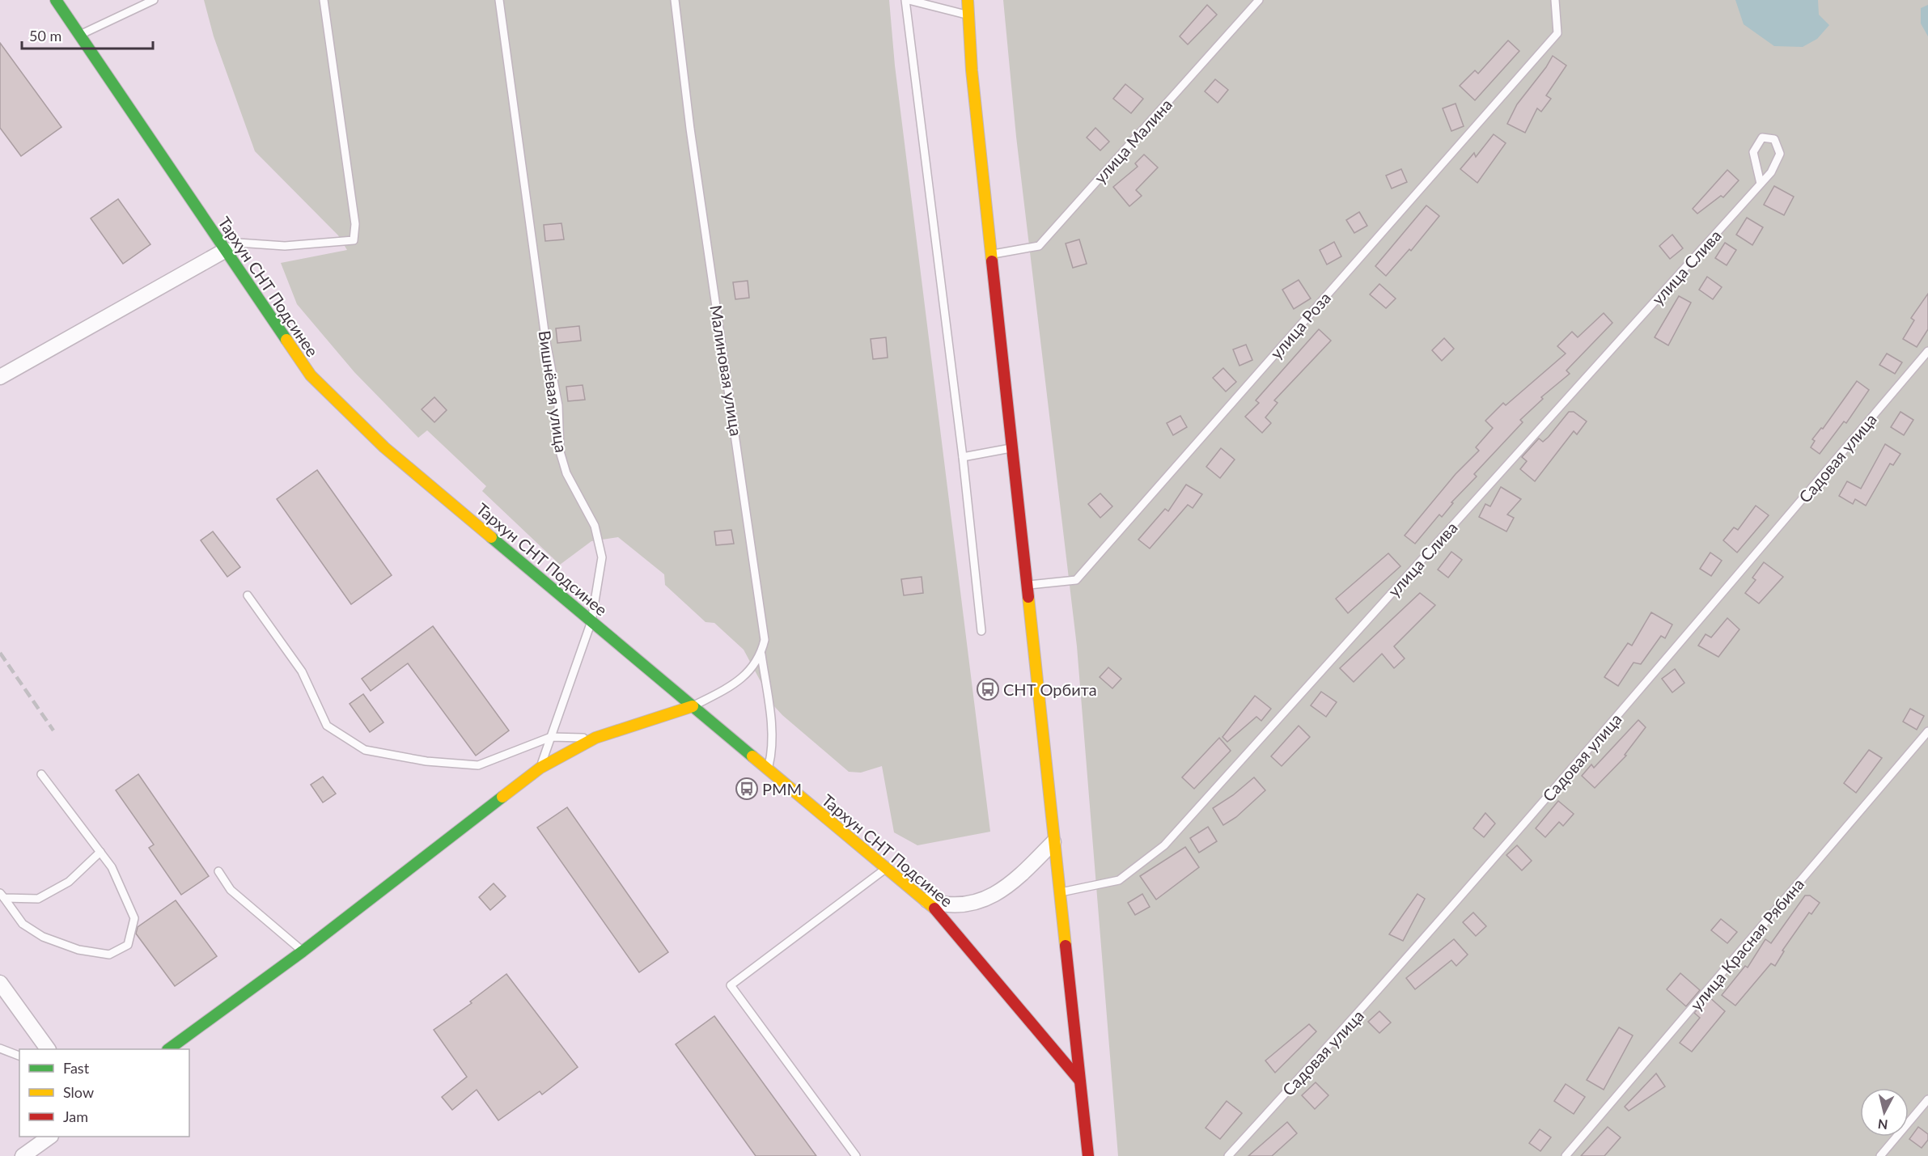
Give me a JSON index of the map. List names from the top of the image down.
{
  "streets": {
    "street": ["Тархун СНТ Подсинее"],
    "lane": [
      "улица Малина",
      "улица Слива",
      "улица Роза",
      "Малиновая улица",
      "Вишнёвая улица",
      "Садовая улица",
      "улица Красная Рябина"
    ]
  },
  "crossings": [
    ["Тархун СНТ Подсинее", "Малиновая улица"],
    ["Тархун СНТ Подсинее", "Вишнёвая улица"]
  ],
  "places": {
    "bus stop": ["СНТ Орбита", "РММ"]
  },
  "legend": ["Fast", "Slow", "Jam"],
  "scale_bar": "50 m",
  "north": "bottom"
}
